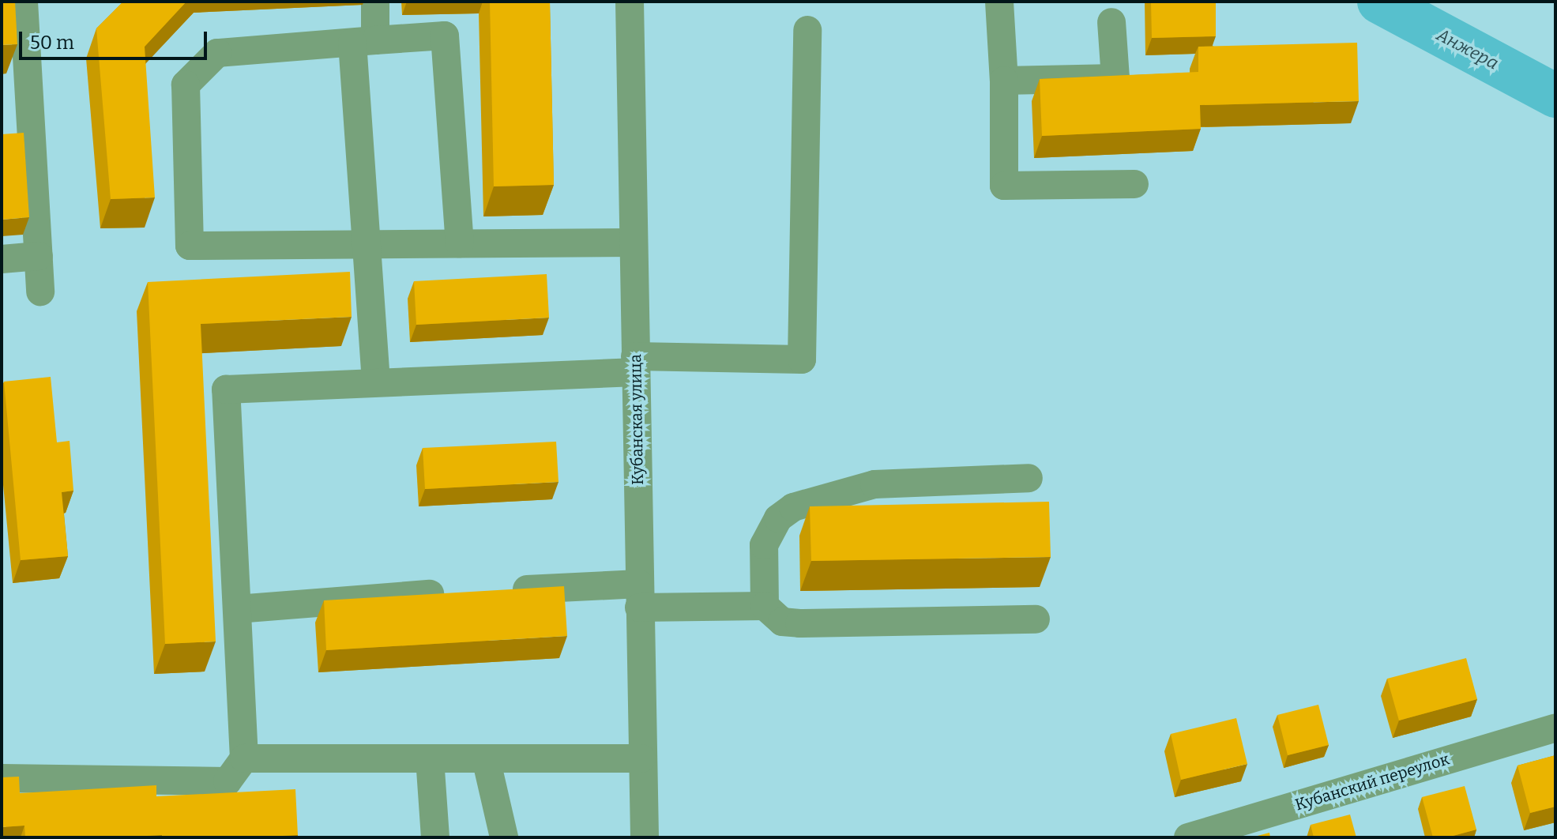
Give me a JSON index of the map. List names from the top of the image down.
{
  "streets": {
    "street": ["Кубанская улица", "Кубанский переулок"]
  },
  "water": ["Анжера"],
  "scale_bar": "50 m"
}
